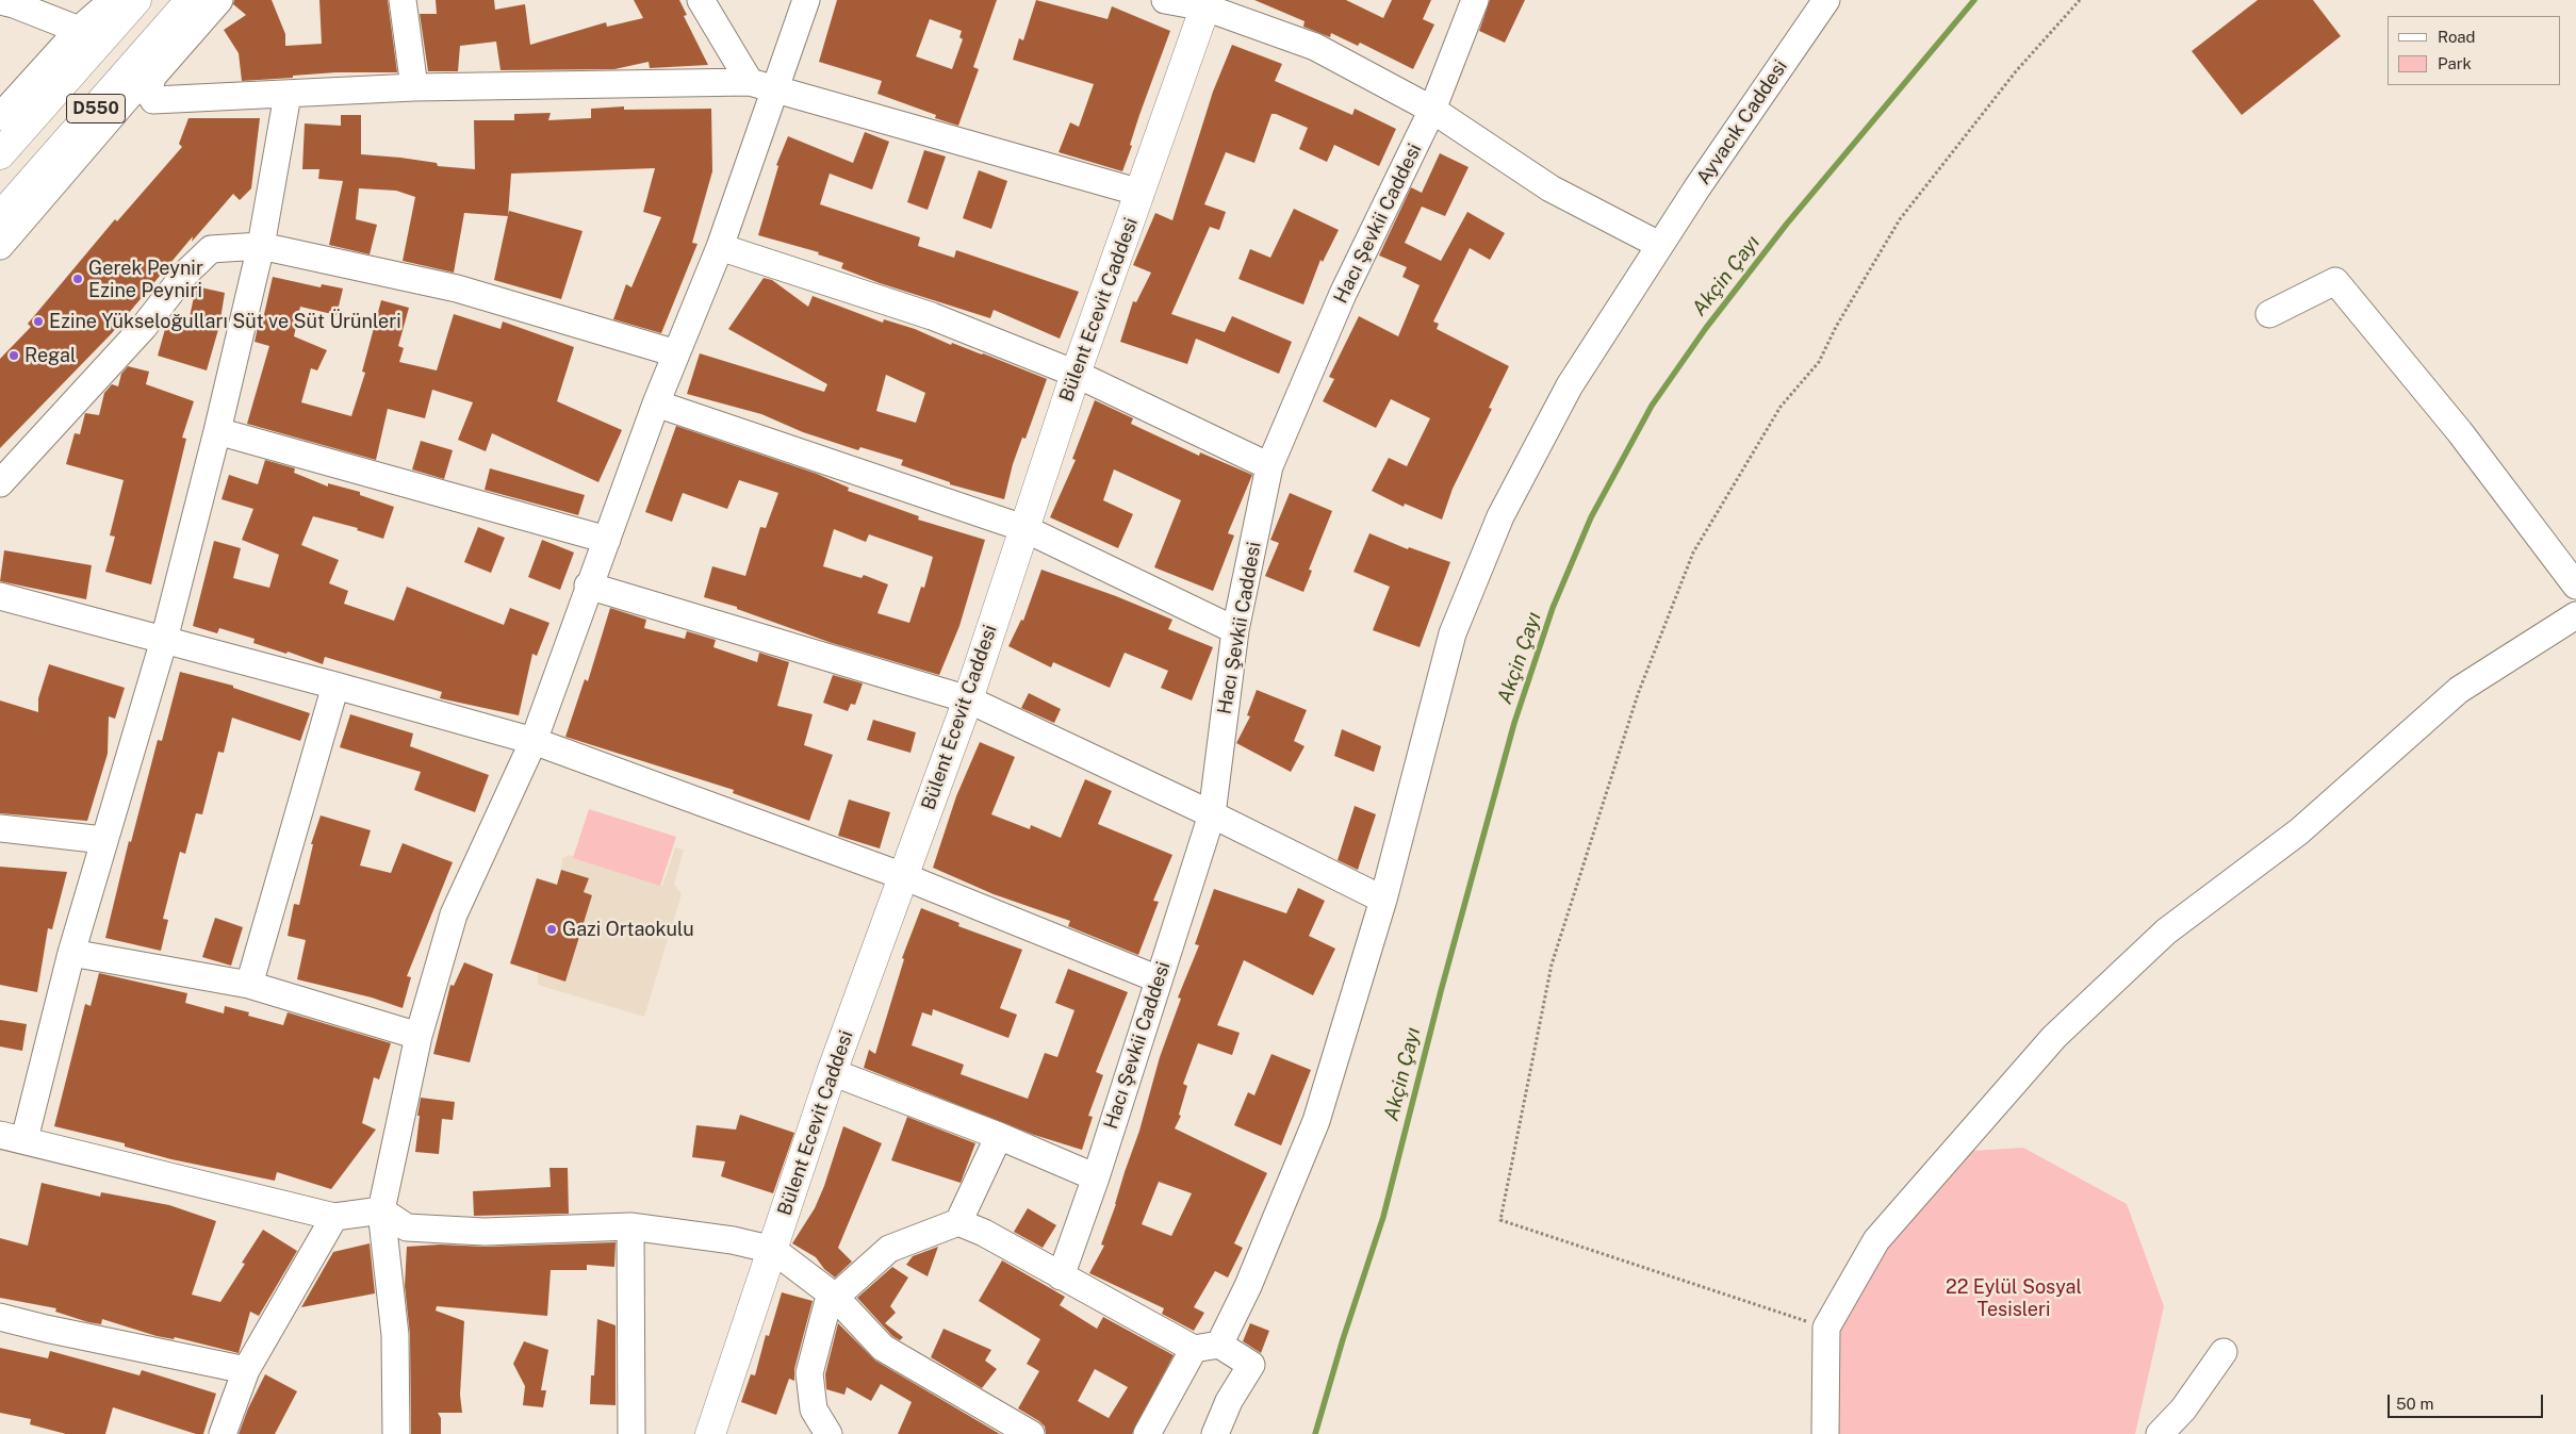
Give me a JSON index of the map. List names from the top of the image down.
{
  "streets": {
    "main road": ["D550", "Bülent Ecevit Caddesi"],
    "street": ["Ayvacık Caddesi", "Hacı Şevkii Caddesi"]
  },
  "water": ["Akçin Çayı"],
  "parks": ["22 Eylül Sosyal Tesisleri"],
  "places": [
    "Gerek Peynir Ezine Peyniri",
    "Ezine Yükseloğulları Süt ve Süt Ürünleri",
    "Regal",
    "Gazi Ortaokulu"
  ],
  "legend": ["Road", "Park"],
  "scale_bar": "50 m"
}
